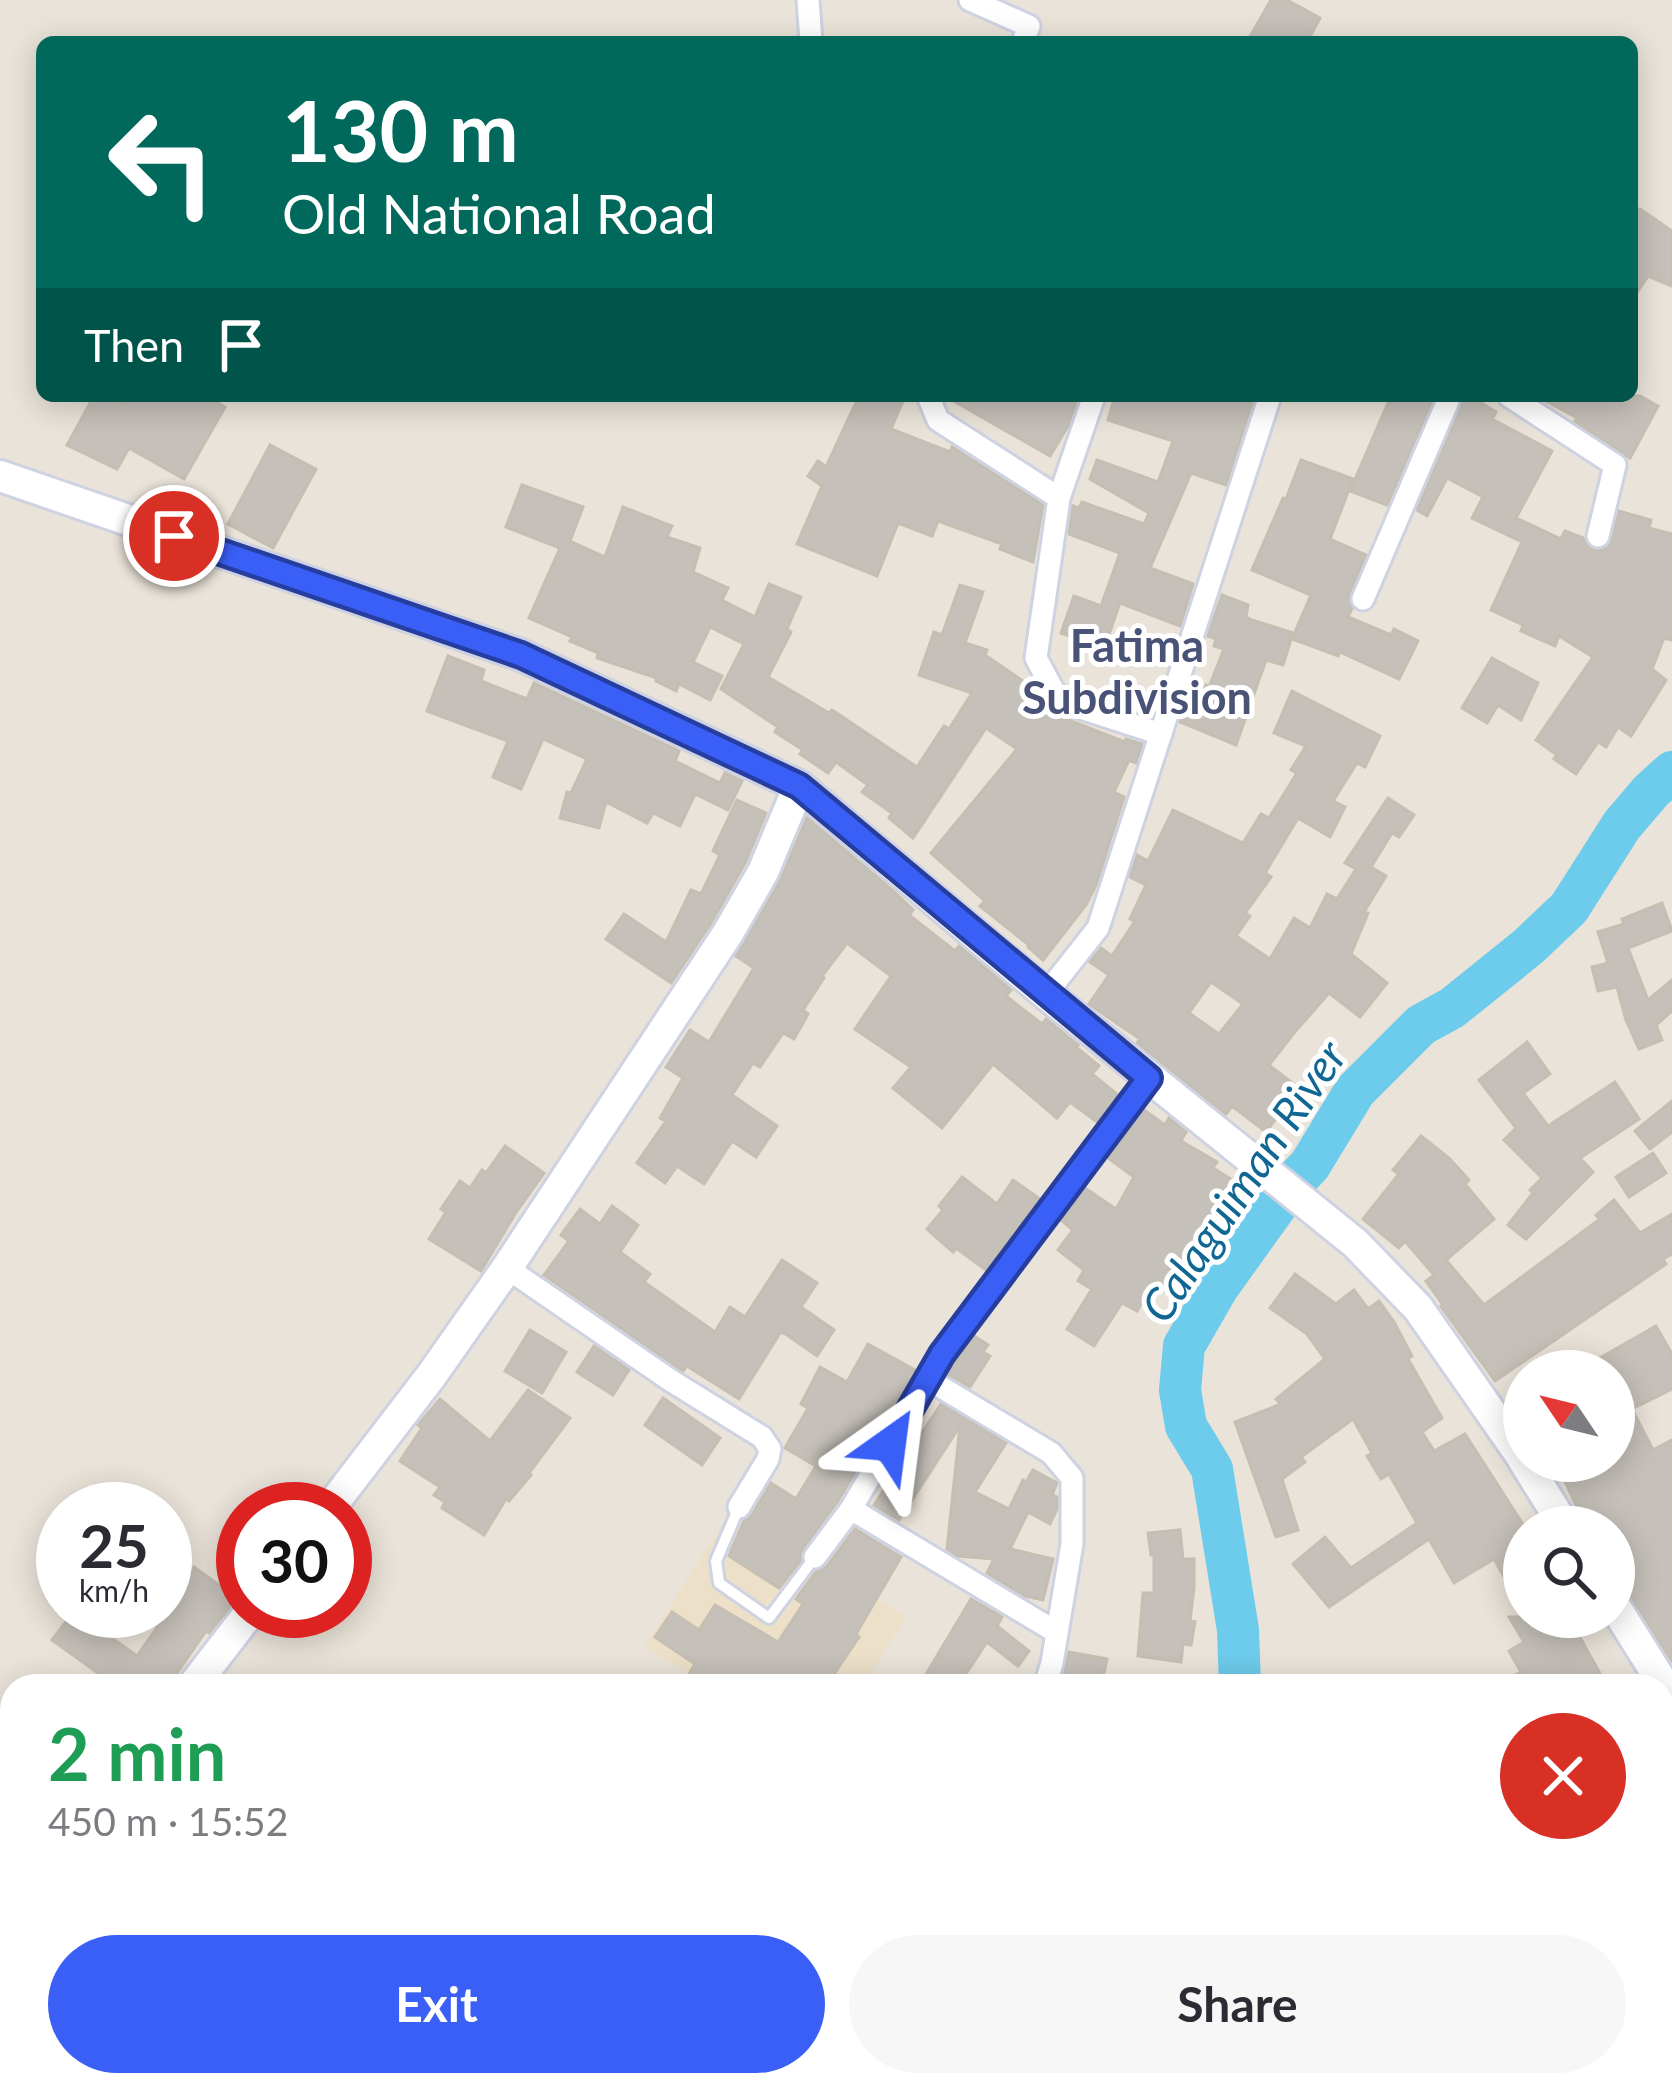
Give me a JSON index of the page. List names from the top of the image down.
{
  "districts": ["Fatima Subdivision"],
  "water": ["Calaguiman River"],
  "north": "top left",
  "page": {
    "turn": ["130 m", "Old National Road"],
    "then": "Then",
    "speed": "25 km/h",
    "limit": "30",
    "heading": ["2 min", "450 m · 15:52"],
    "buttons": ["Exit", "Share"]
  }
}
